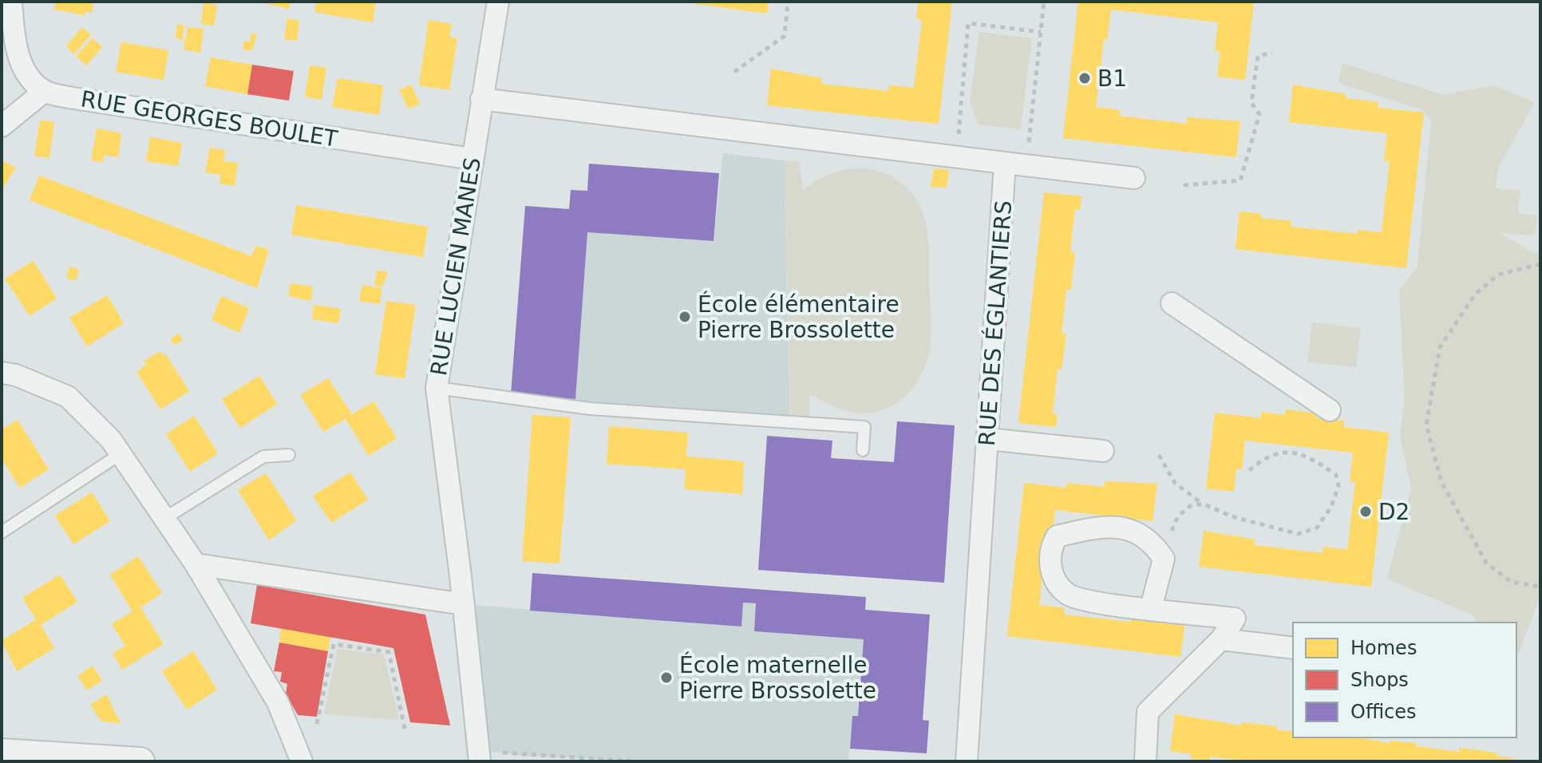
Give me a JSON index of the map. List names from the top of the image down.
{
  "streets": {
    "street": ["RUE GEORGES BOULET", "RUE LUCIEN MANES", "RUE DES ÉGLANTIERS"]
  },
  "crossings": [
    ["RUE GEORGES BOULET", "RUE LUCIEN MANES"]
  ],
  "places": [
    "B1",
    "École élémentaire Pierre Brossolette",
    "D2",
    "École maternelle Pierre Brossolette"
  ],
  "legend": ["Homes", "Shops", "Offices"]
}
